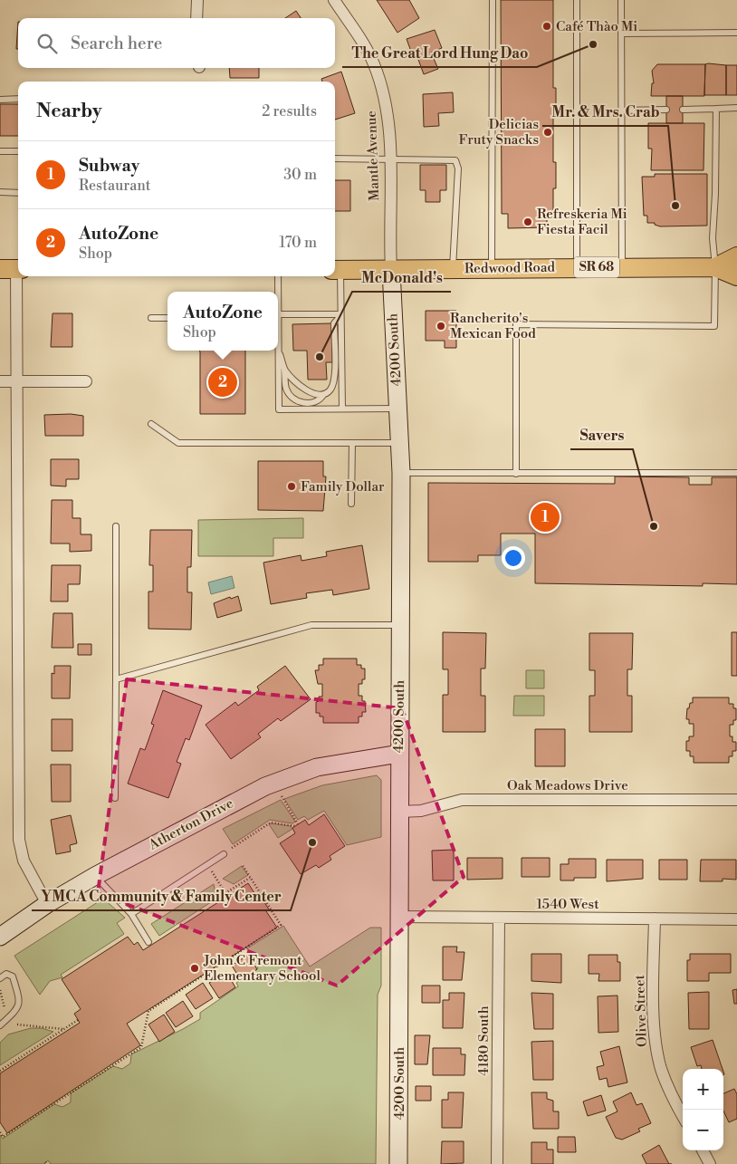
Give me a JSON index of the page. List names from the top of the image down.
{
  "streets": {
    "main road": ["SR 68", "Redwood Road"],
    "street": [
      "Mantle Avenue",
      "4200 South",
      "Oak Meadows Drive",
      "Atherton Drive",
      "1540 West",
      "Olive Street",
      "4180 South"
    ]
  },
  "crossings": [
    ["Mantle Avenue", "Redwood Road"],
    ["Mantle Avenue", "4200 South"],
    ["Redwood Road", "4200 South"],
    ["4200 South", "Oak Meadows Drive"],
    ["4200 South", "Atherton Drive"],
    ["4200 South", "1540 West"],
    ["1540 West", "Olive Street"],
    ["1540 West", "4180 South"]
  ],
  "places": [
    "Café Thào Mi",
    "The Great Lord Hung Dao",
    "Delicias Fruty Snacks",
    "Mr. & Mrs. Crab",
    "Refreskeria Mi Fiesta Facil",
    "Rancherito's Mexican Food",
    "McDonald's",
    "Family Dollar",
    "Savers",
    "YMCA Community & Family Center",
    "John C Fremont Elementary School"
  ],
  "page": {
    "search": "Search here",
    "heading": ["Nearby", "2 results"],
    "list": [
      {
        "mark": "1",
        "name": "Subway",
        "note": "Restaurant",
        "value": "30 m"
      },
      {
        "mark": "2",
        "name": "AutoZone",
        "note": "Shop",
        "value": "170 m"
      }
    ],
    "popup": ["AutoZone", "Shop"],
    "pins": ["2", "1"],
    "map_buttons": ["+", "−"]
  }
}
